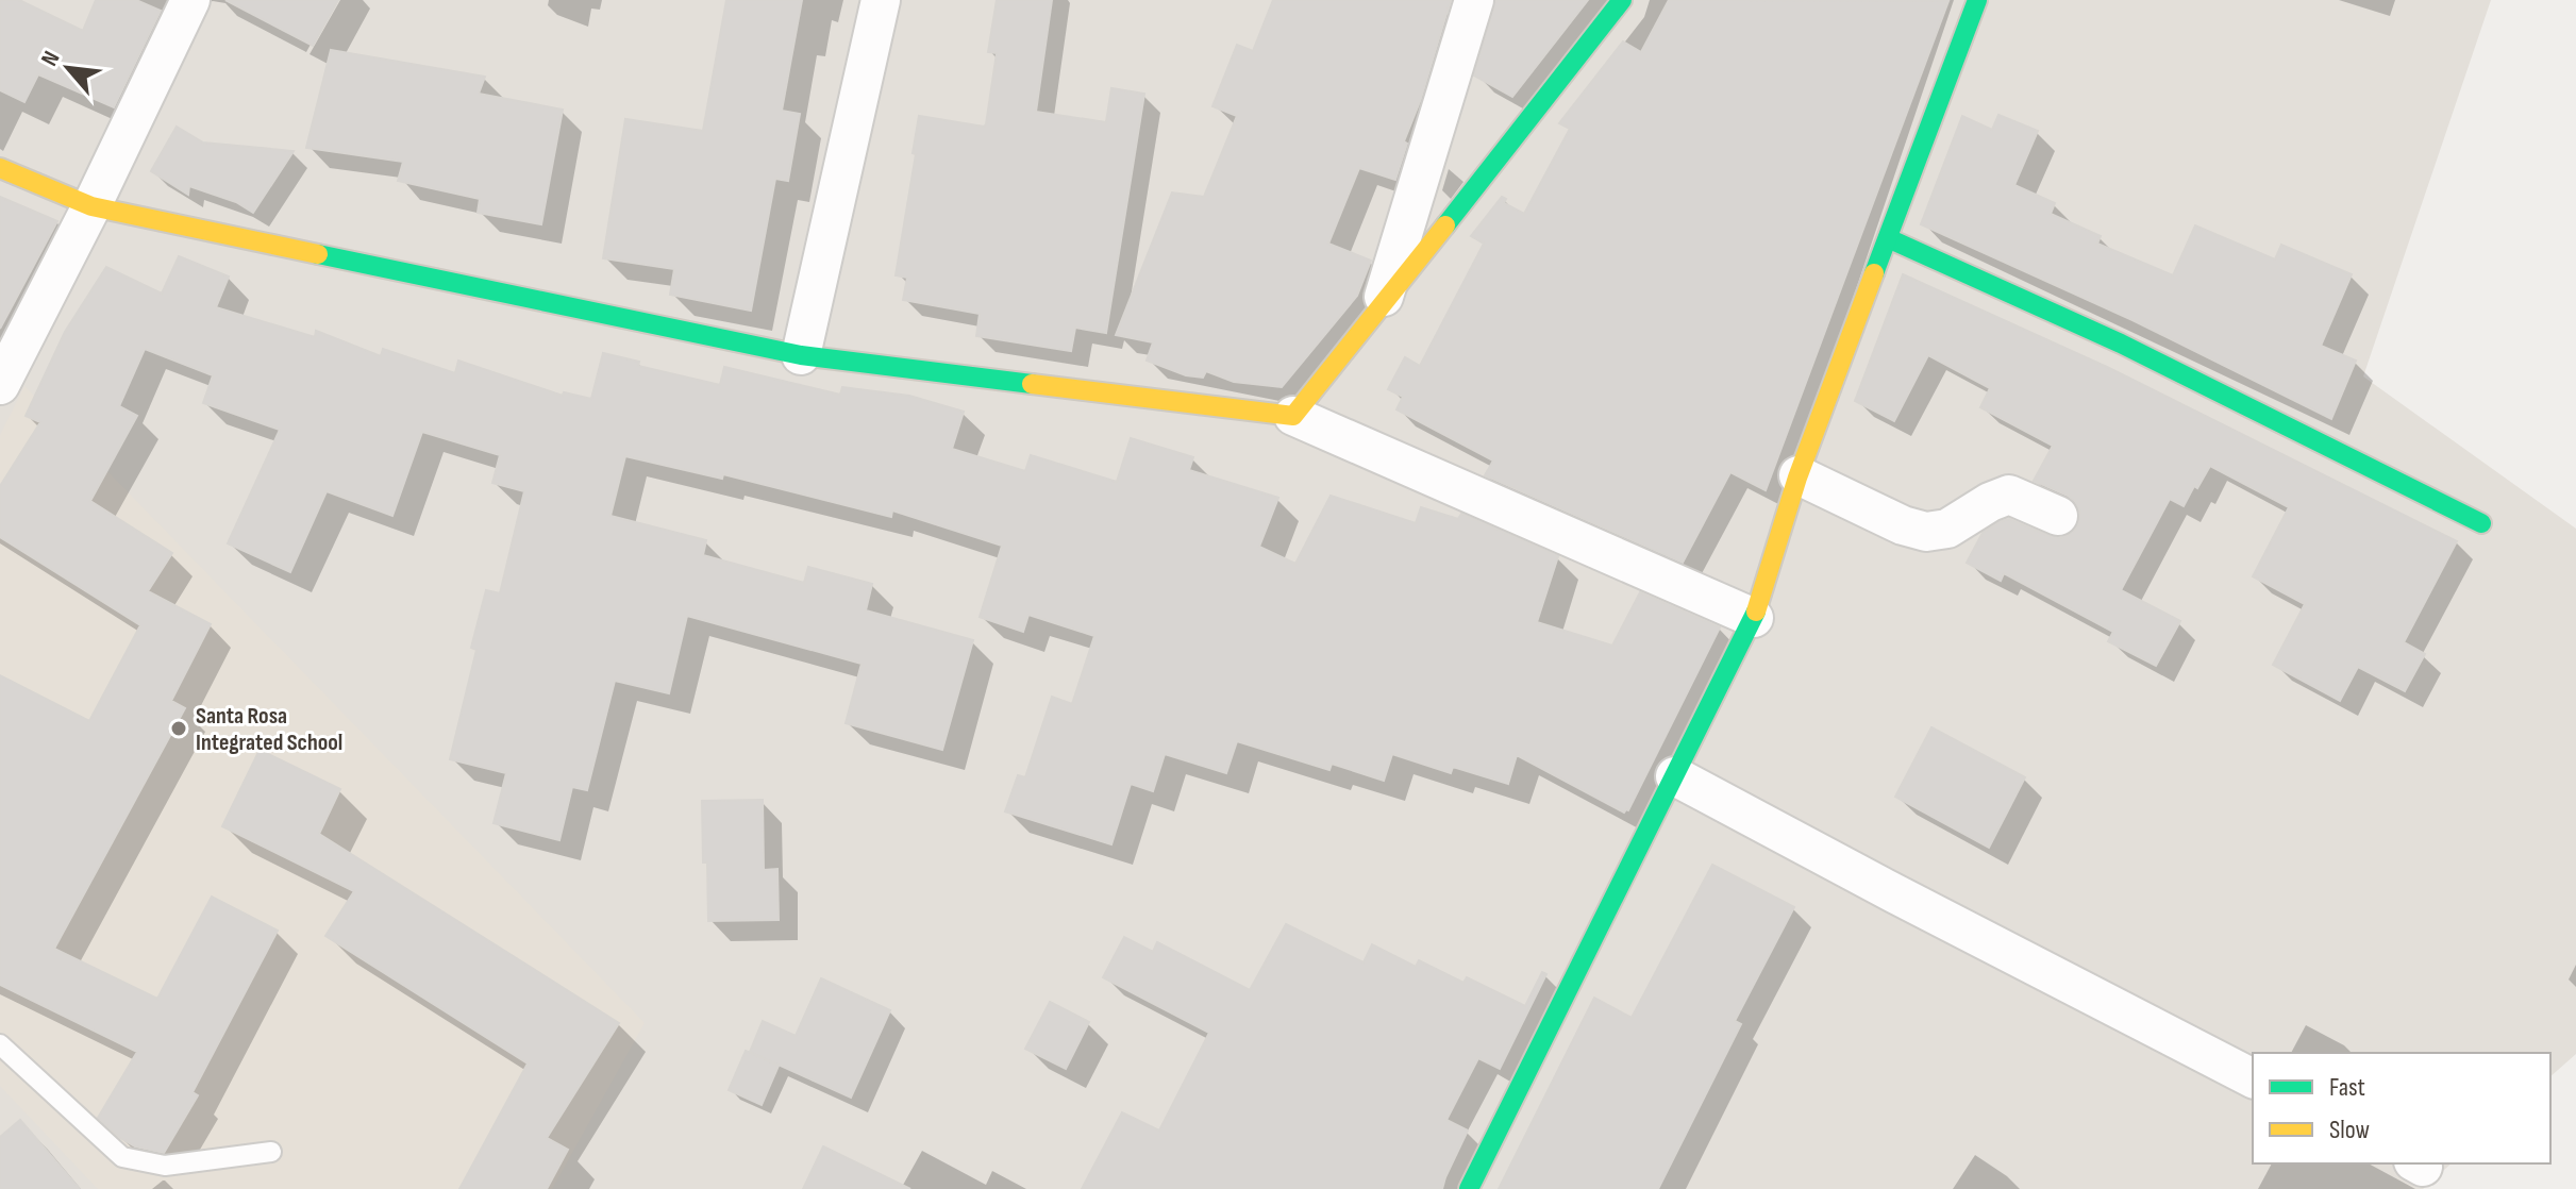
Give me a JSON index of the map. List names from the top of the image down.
{
  "places": ["Santa Rosa Integrated School"],
  "legend": ["Fast", "Slow"],
  "north": "top left"
}
